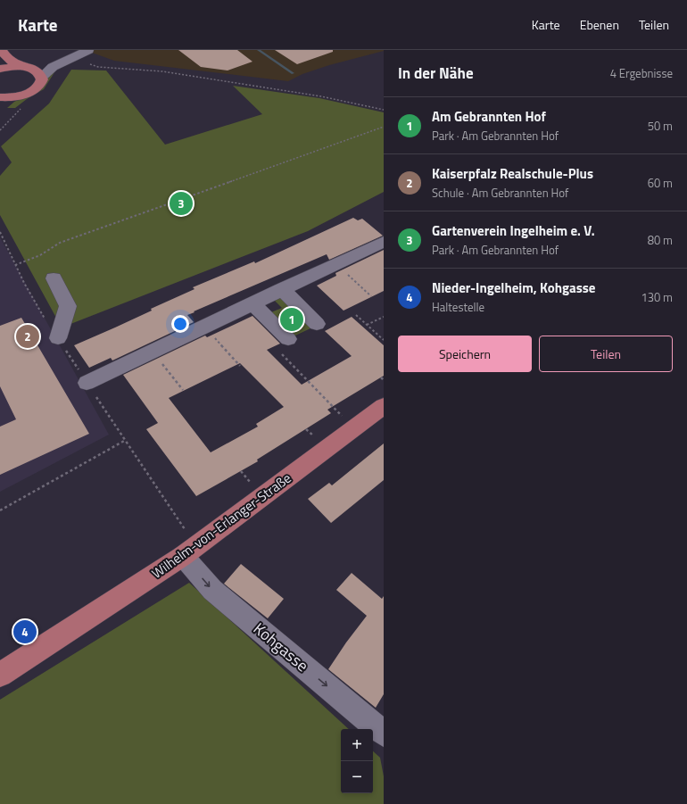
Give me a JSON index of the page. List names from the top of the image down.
{
  "streets": {
    "main road": ["Wilhelm-von-Erlanger-Straße"],
    "street": ["Kohgasse"]
  },
  "crossings": [
    ["Wilhelm-von-Erlanger-Straße", "Kohgasse"]
  ],
  "one_way": ["Kohgasse"],
  "page": {
    "header": "Karte",
    "nav": ["Karte", "Ebenen", "Teilen"],
    "heading": ["In der Nähe", "4 Ergebnisse"],
    "list": [
      {
        "mark": "1",
        "name": "Am Gebrannten Hof",
        "note": "Park · Am Gebrannten Hof",
        "value": "50 m"
      },
      {
        "mark": "2",
        "name": "Kaiserpfalz Realschule-Plus",
        "note": "Schule · Am Gebrannten Hof",
        "value": "60 m"
      },
      {
        "mark": "3",
        "name": "Gartenverein Ingelheim e. V.",
        "note": "Park · Am Gebrannten Hof",
        "value": "80 m"
      },
      {
        "mark": "4",
        "name": "Nieder-Ingelheim, Kohgasse",
        "note": "Haltestelle",
        "value": "130 m"
      }
    ],
    "pins": [
      "3",
      "1",
      "2",
      "4"
    ],
    "buttons": ["Speichern", "Teilen"],
    "map_buttons": ["+", "−"]
  }
}
